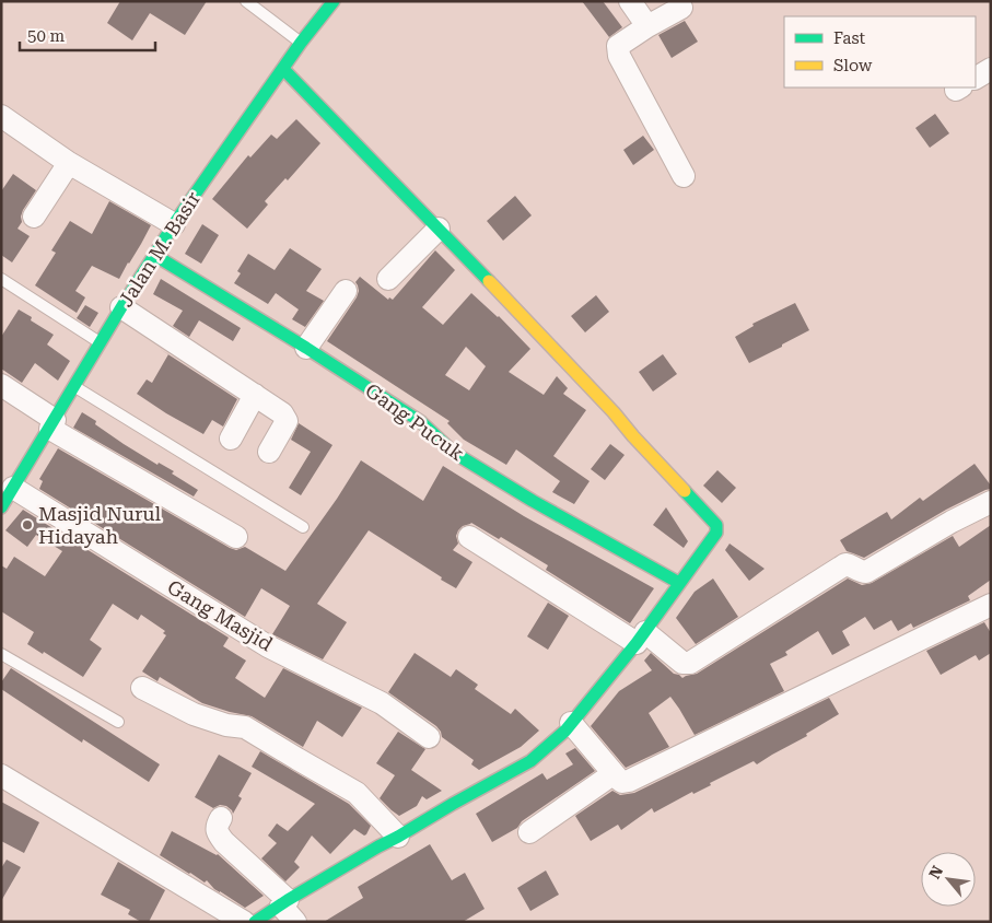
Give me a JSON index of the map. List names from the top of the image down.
{
  "streets": {
    "street": ["Jalan M. Basir", "Gang Pucuk", "Gang Masjid"]
  },
  "crossings": [
    ["Jalan M. Basir", "Gang Pucuk"],
    ["Jalan M. Basir", "Gang Masjid"]
  ],
  "places": ["Masjid Nurul Hidayah"],
  "legend": ["Fast", "Slow"],
  "scale_bar": "50 m",
  "north": "top left"
}
